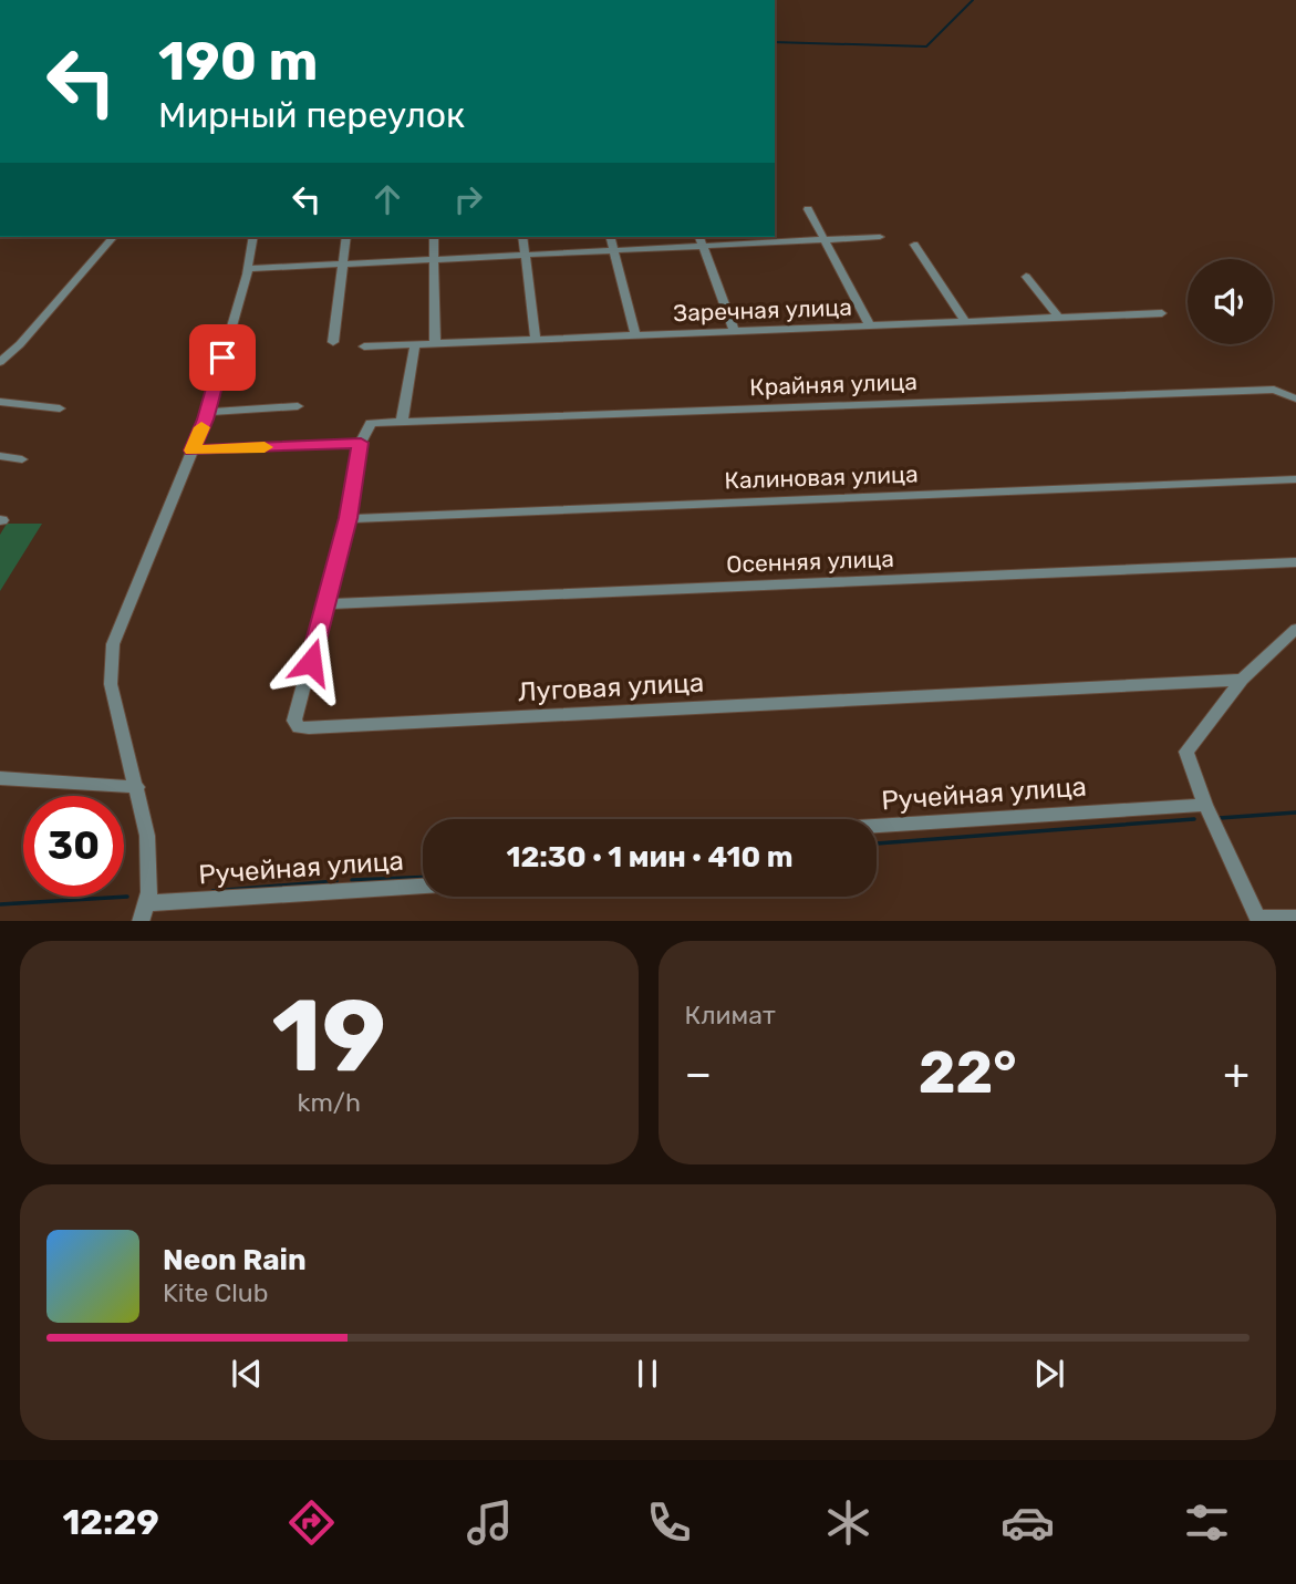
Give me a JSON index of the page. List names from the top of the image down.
{
  "streets": {
    "street": [
      "Заречная улица",
      "Крайняя улица",
      "Калиновая улица",
      "Осенняя улица",
      "Луговая улица",
      "Ручейная улица"
    ]
  },
  "crossings": [
    ["Крайняя улица", "Луговая улица"],
    ["Калиновая улица", "Луговая улица"],
    ["Осенняя улица", "Луговая улица"]
  ],
  "page": {
    "turn": ["190 m", "Мирный переулок"],
    "limit": "30",
    "trip": "12:30 · 1 мин · 410 m",
    "tile": [
      ["19", "km/h"],
      "Климат"
    ],
    "heat": ["−", "22°", "+"],
    "song": ["Neon Rain", "Kite Club"],
    "tabs": "12:29"
  }
}
